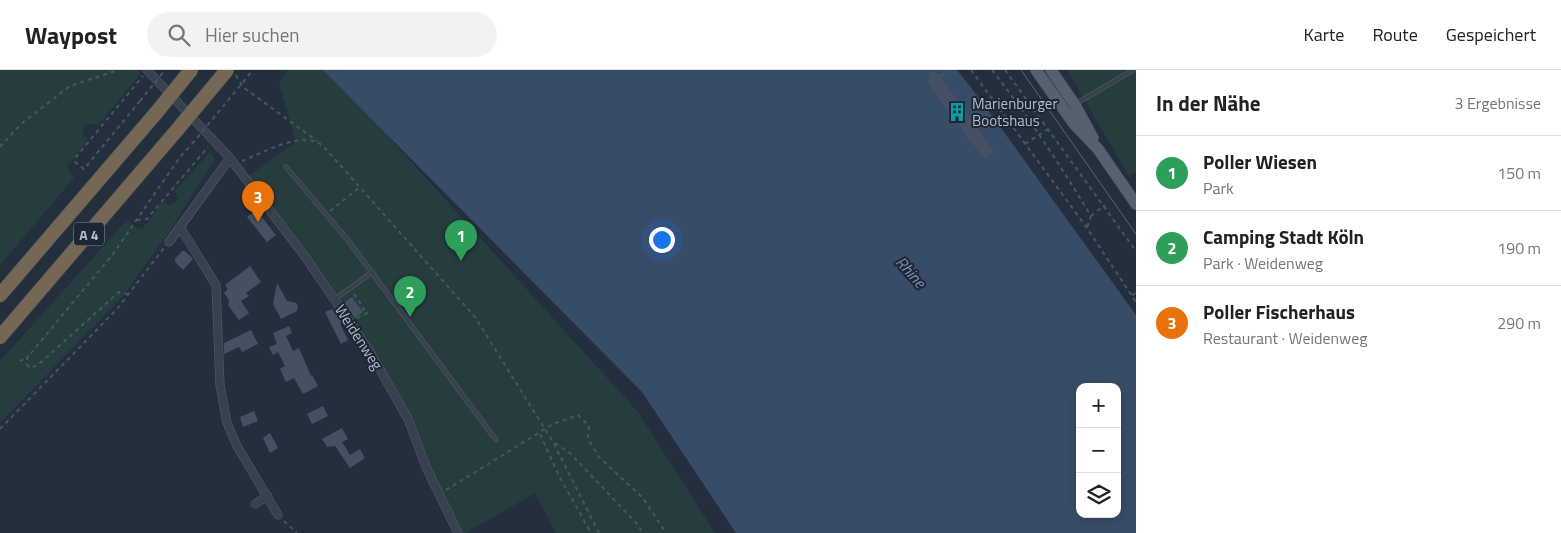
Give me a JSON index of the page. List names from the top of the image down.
{
  "streets": {
    "highway": ["A 4"],
    "street": ["Weidenweg"]
  },
  "water": ["Rhine"],
  "places": {
    "building": ["Marienburger Bootshaus"]
  },
  "page": {
    "header": "Waypost",
    "search": "Hier suchen",
    "nav": ["Karte", "Route", "Gespeichert"],
    "heading": ["In der Nähe", "3 Ergebnisse"],
    "list": [
      {
        "mark": "1",
        "name": "Poller Wiesen",
        "note": "Park",
        "value": "150 m"
      },
      {
        "mark": "2",
        "name": "Camping Stadt Köln",
        "note": "Park · Weidenweg",
        "value": "190 m"
      },
      {
        "mark": "3",
        "name": "Poller Fischerhaus",
        "note": "Restaurant · Weidenweg",
        "value": "290 m"
      }
    ],
    "pins": ["3", "1", "2"],
    "map_buttons": ["+", "−"]
  }
}
